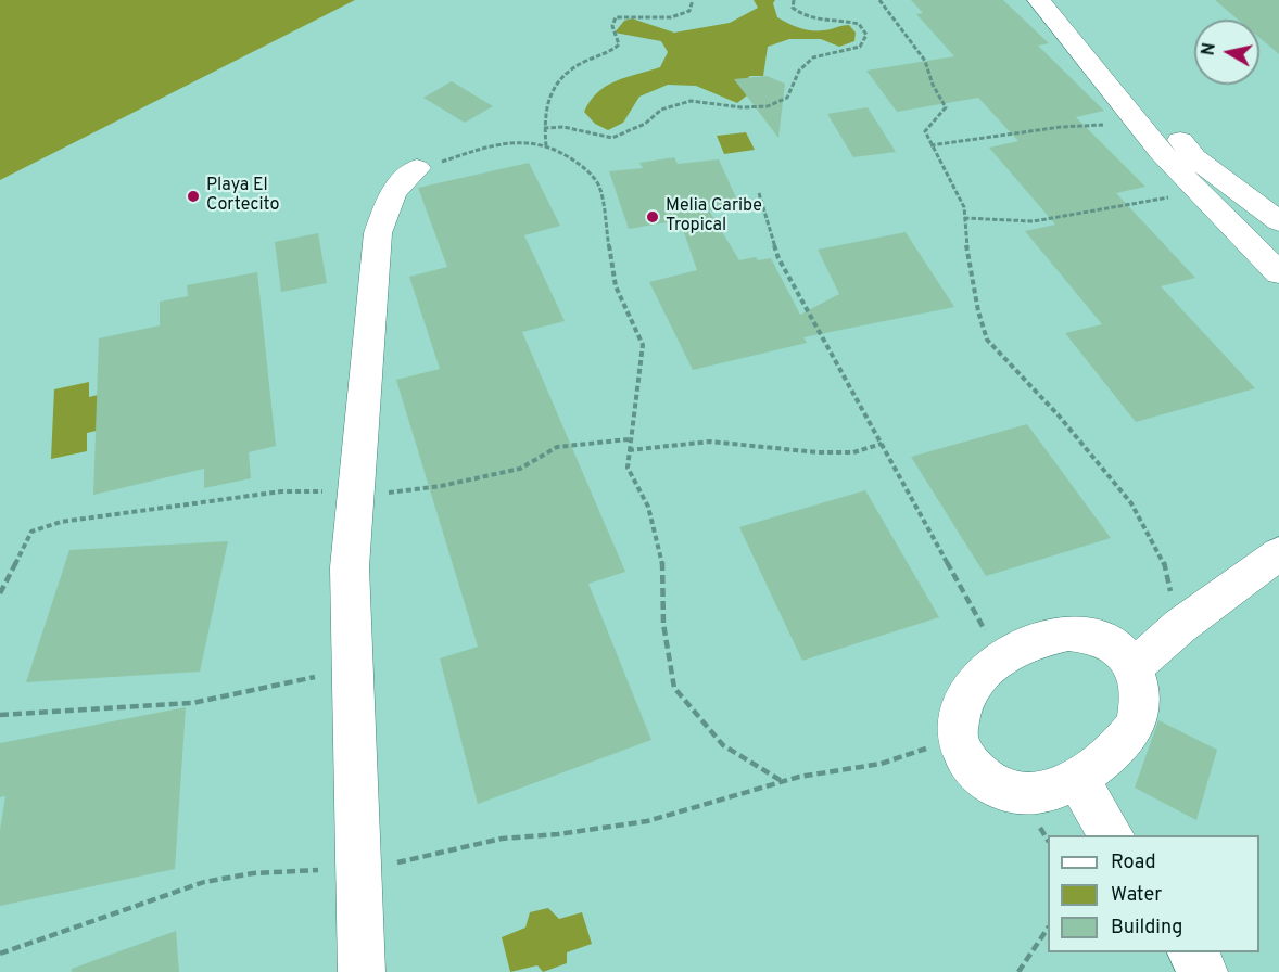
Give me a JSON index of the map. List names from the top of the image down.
{
  "places": ["Playa El Cortecito", "Melia Caribe Tropical"],
  "legend": ["Road", "Water", "Building"],
  "north": "left"
}
